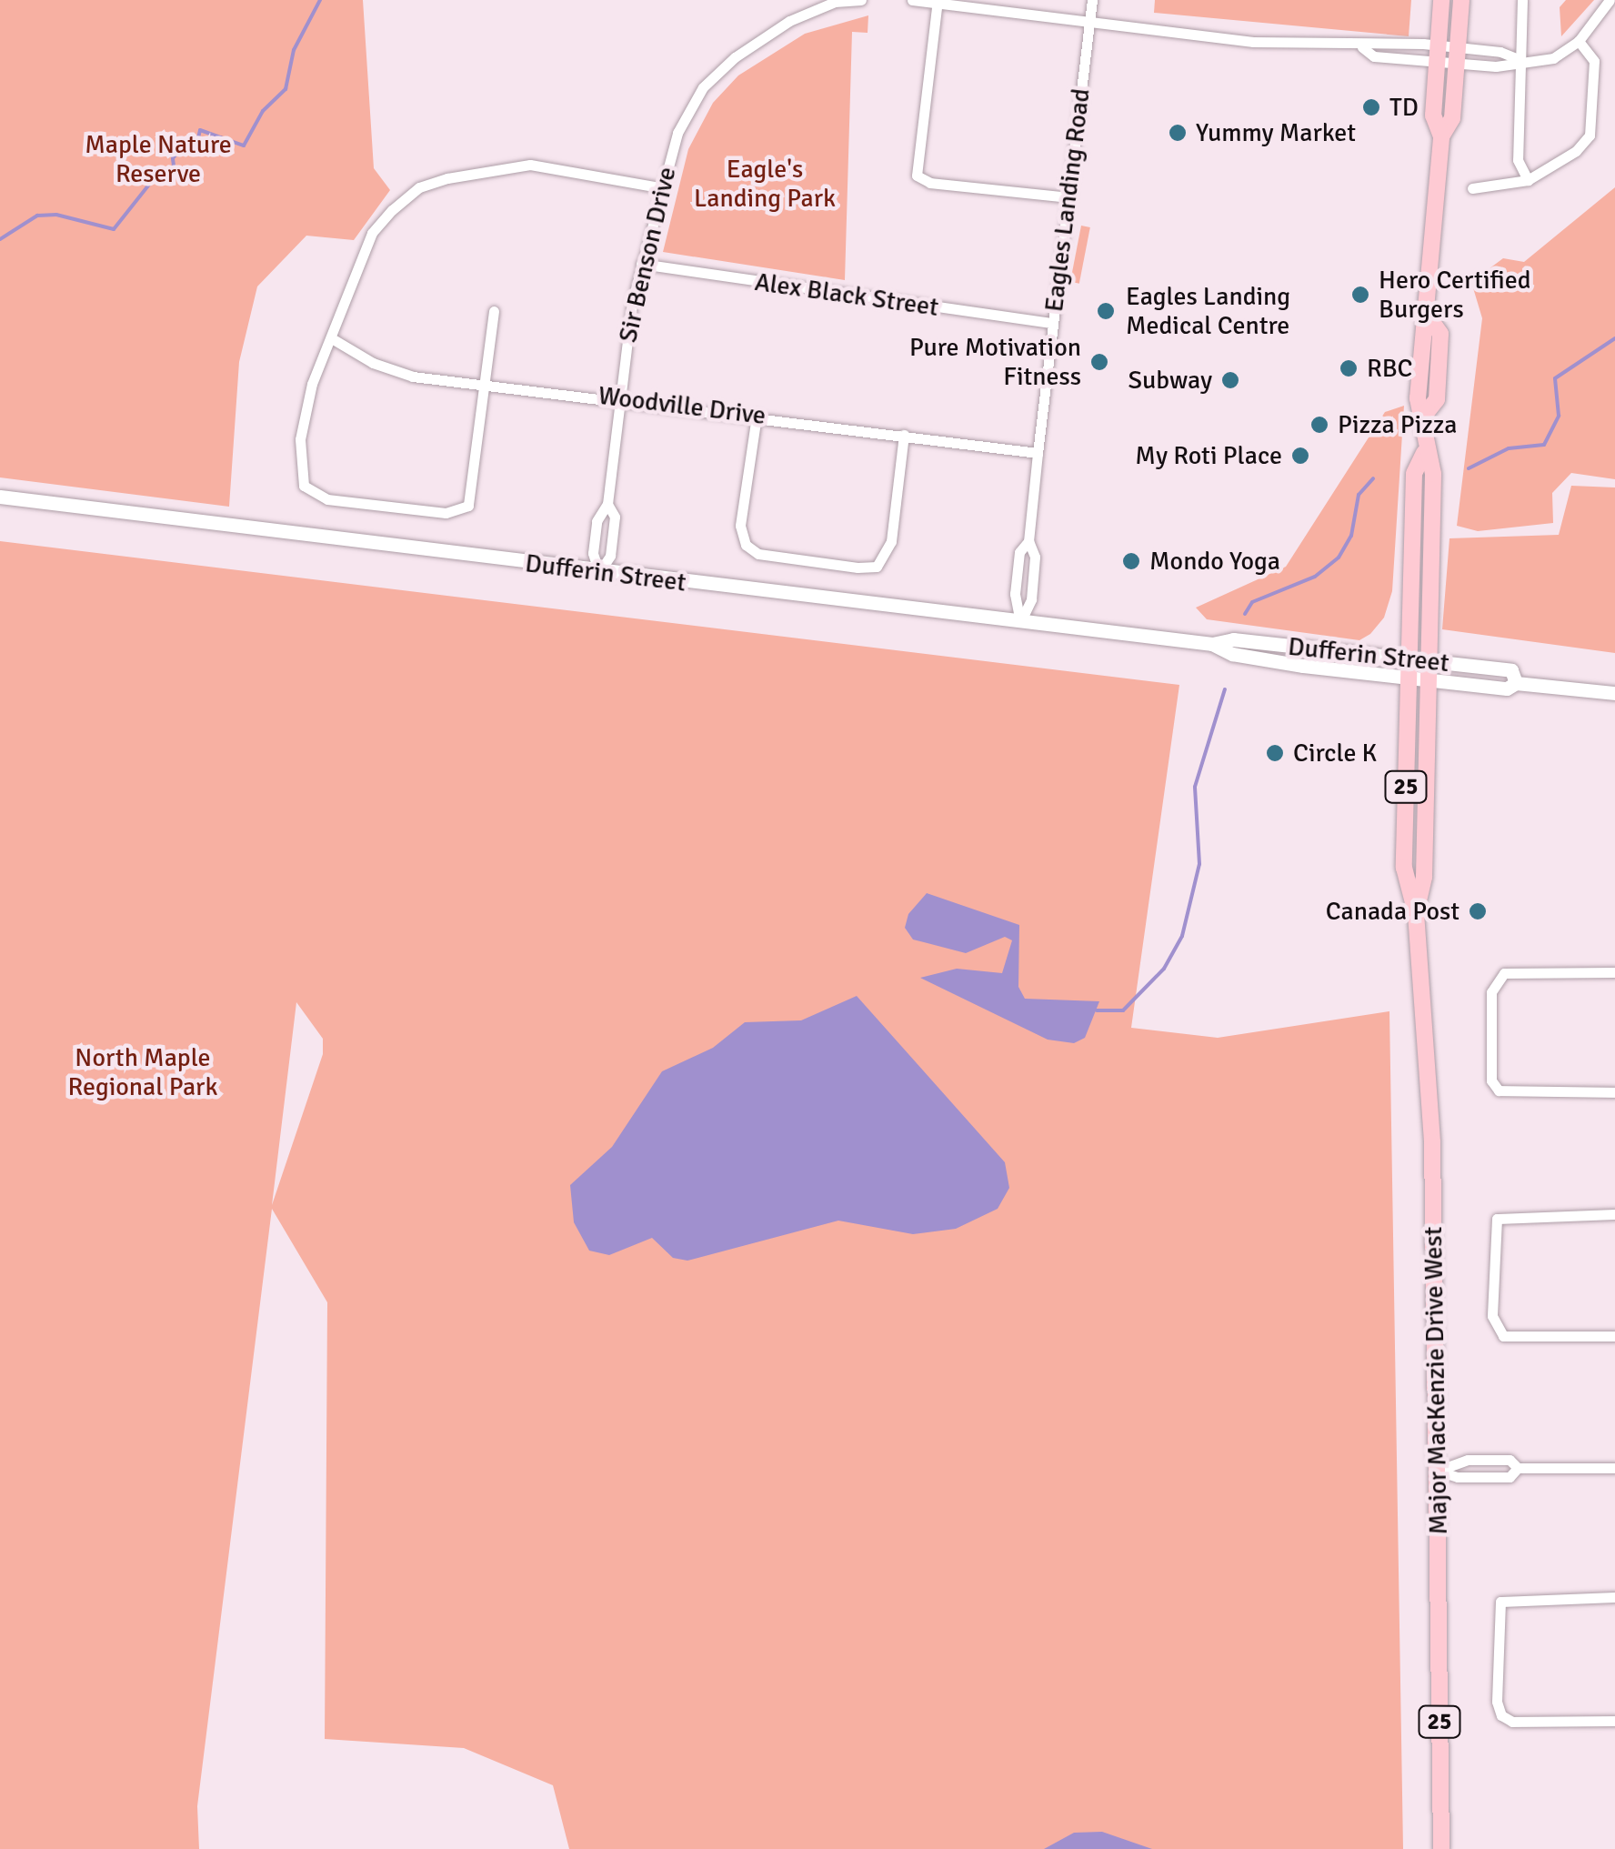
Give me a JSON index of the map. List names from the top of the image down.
{
  "streets": {
    "main road": ["Dufferin Street", "25", "Major MacKenzie Drive West"],
    "street": [
      "Eagles Landing Road",
      "Sir Benson Drive",
      "Alex Black Street",
      "Woodville Drive"
    ]
  },
  "crossings": [
    ["Eagles Landing Road", "Alex Black Street"],
    ["Eagles Landing Road", "Woodville Drive"],
    ["Eagles Landing Road", "Dufferin Street"],
    ["Sir Benson Drive", "Alex Black Street"],
    ["Sir Benson Drive", "Woodville Drive"],
    ["Sir Benson Drive", "Dufferin Street"],
    ["Dufferin Street", "Major MacKenzie Drive West"]
  ],
  "parks": ["Maple Nature Reserve", "Eagle's Landing Park", "North Maple Regional Park"],
  "places": [
    "TD",
    "Yummy Market",
    "Hero Certified Burgers",
    "Eagles Landing Medical Centre",
    "Pure Motivation Fitness",
    "RBC",
    "Subway",
    "Pizza Pizza",
    "My Roti Place",
    "Mondo Yoga",
    "Circle K",
    "Canada Post"
  ]
}
